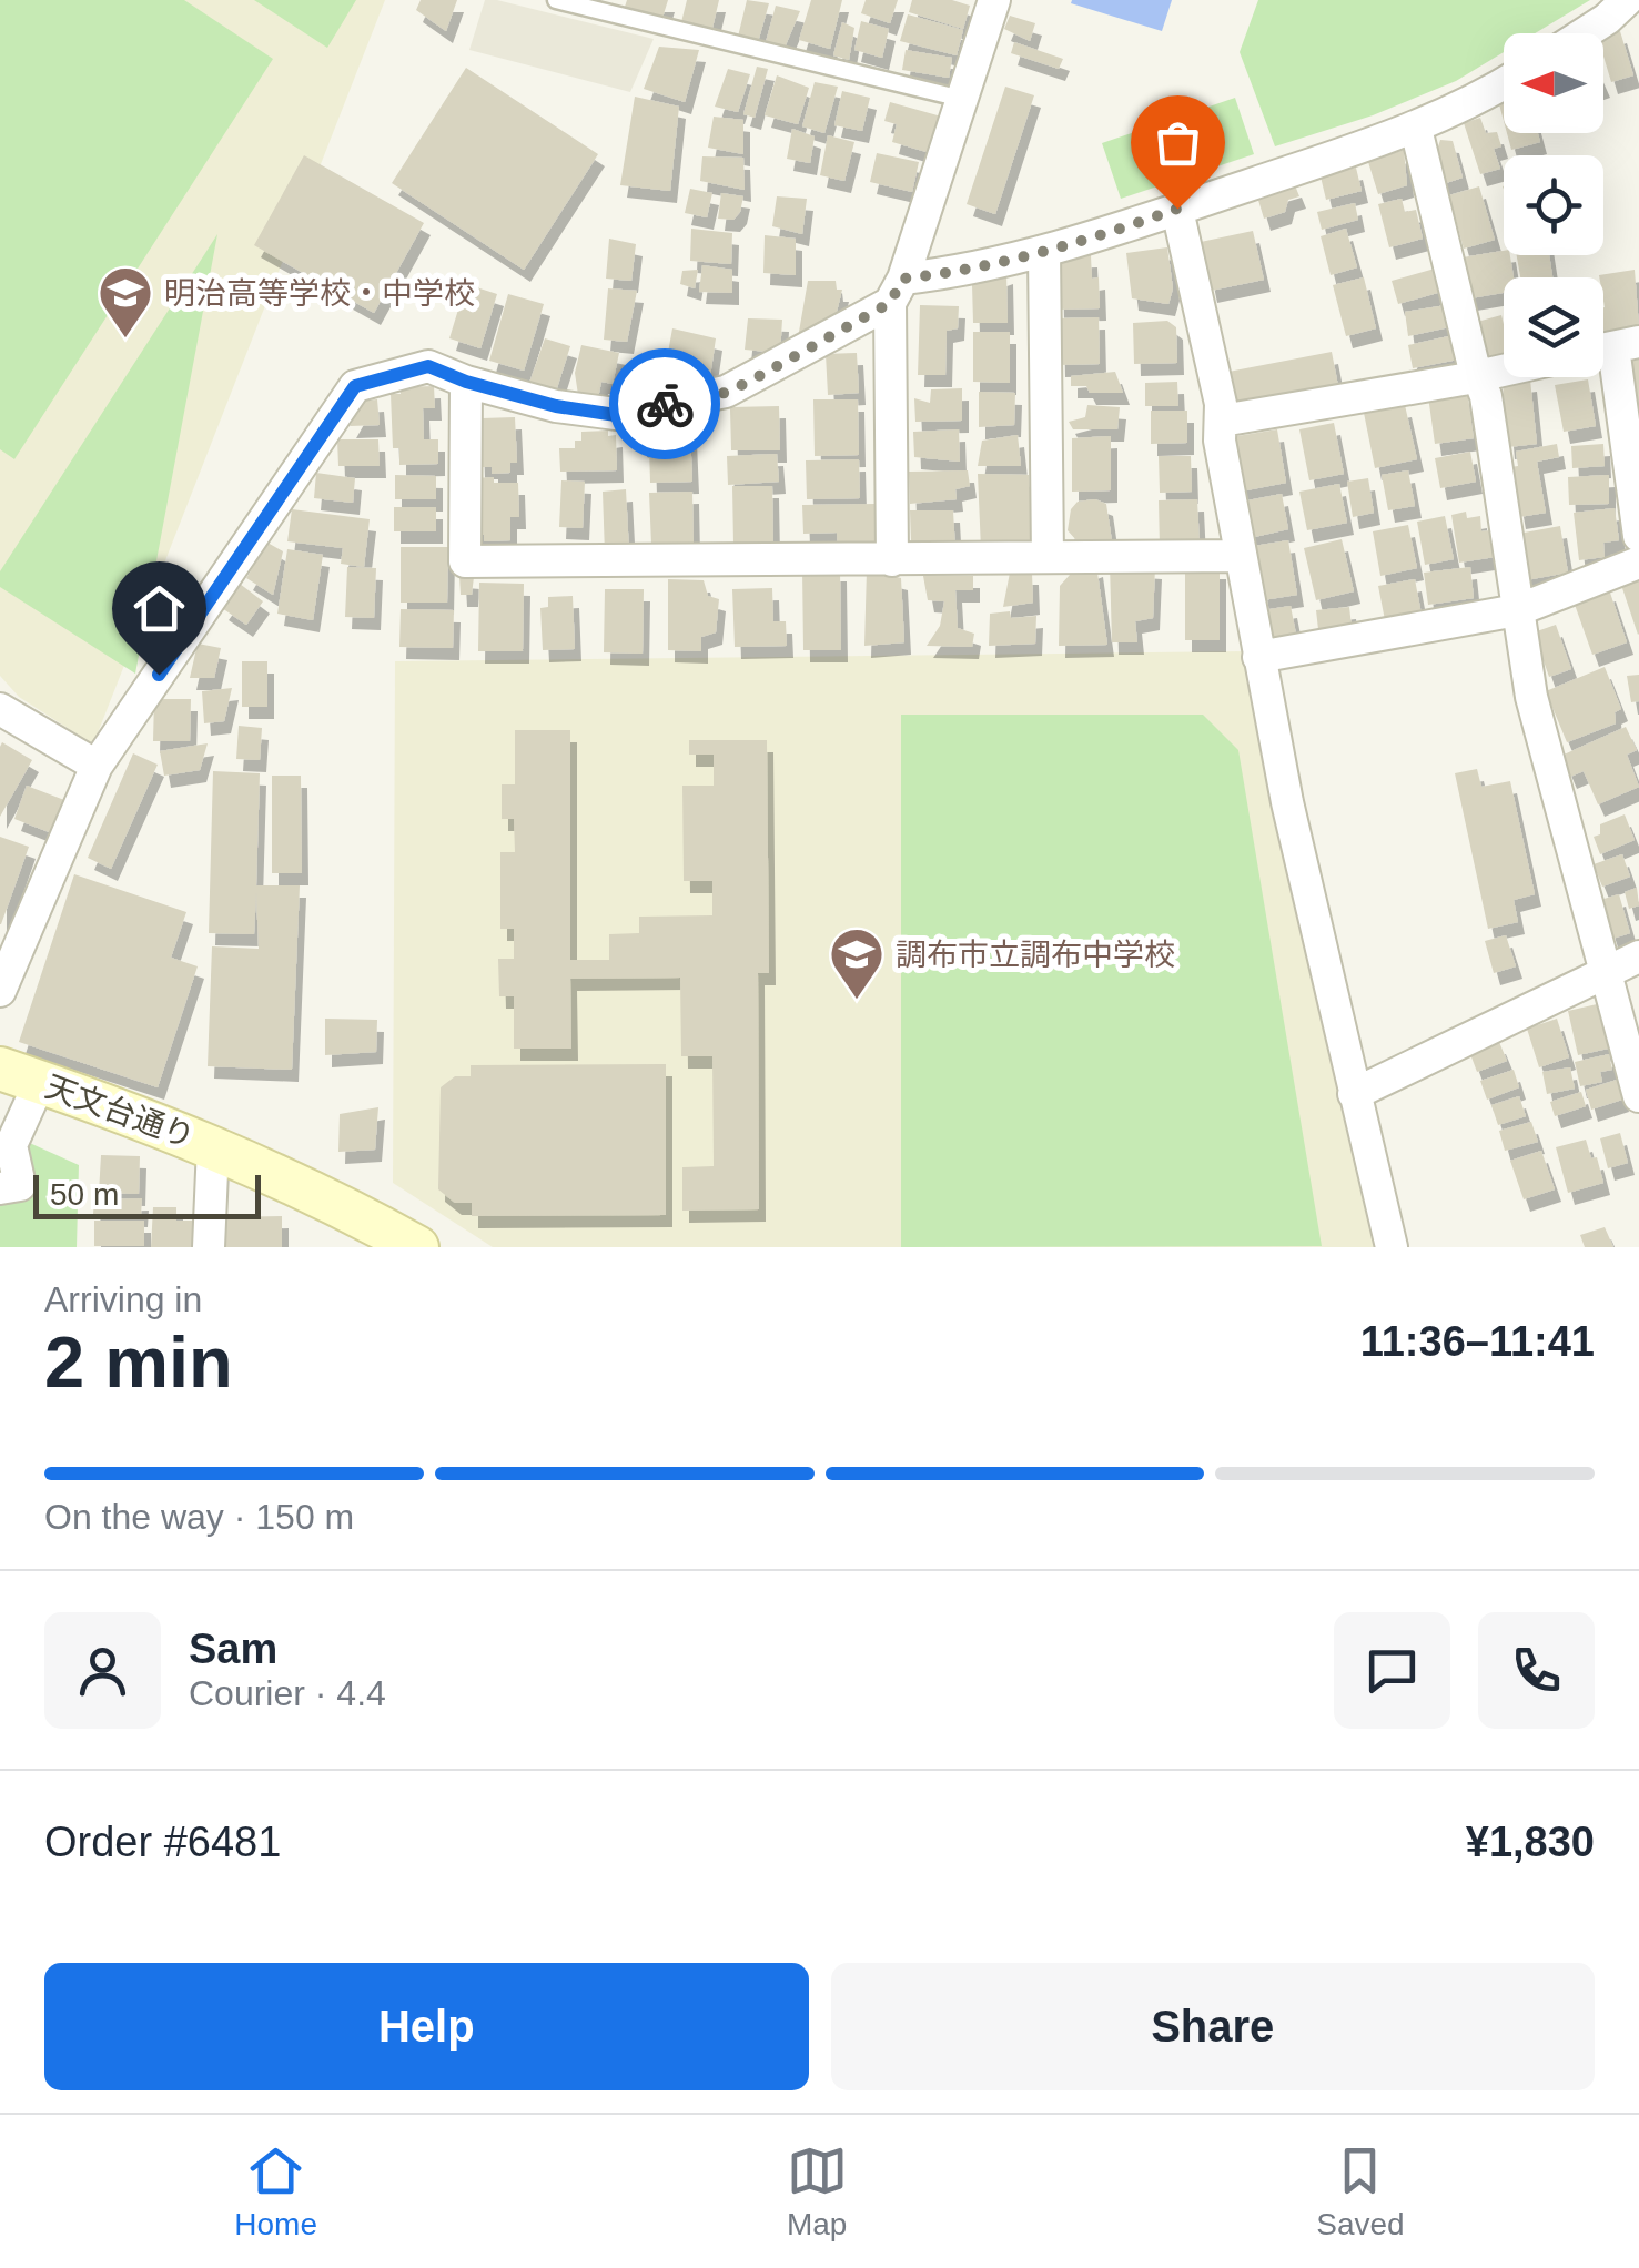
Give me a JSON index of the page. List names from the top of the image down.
{
  "streets": {
    "main road": ["天文台通り"]
  },
  "places": {
    "school or university": ["明治高等学校・中学校", "調布市立調布中学校"]
  },
  "scale_bar": "50 m",
  "north": "left",
  "page": {
    "scale": "50 m",
    "heading": ["2 min", "Arriving in", "11:36–11:41"],
    "panel": [
      "Sam",
      "Courier · 4.4",
      "Order #6481",
      "¥1,830"
    ],
    "bar": "On the way · 150 m",
    "buttons": ["Help", "Share"],
    "tabs": ["Home", "Map", "Saved"]
  }
}
